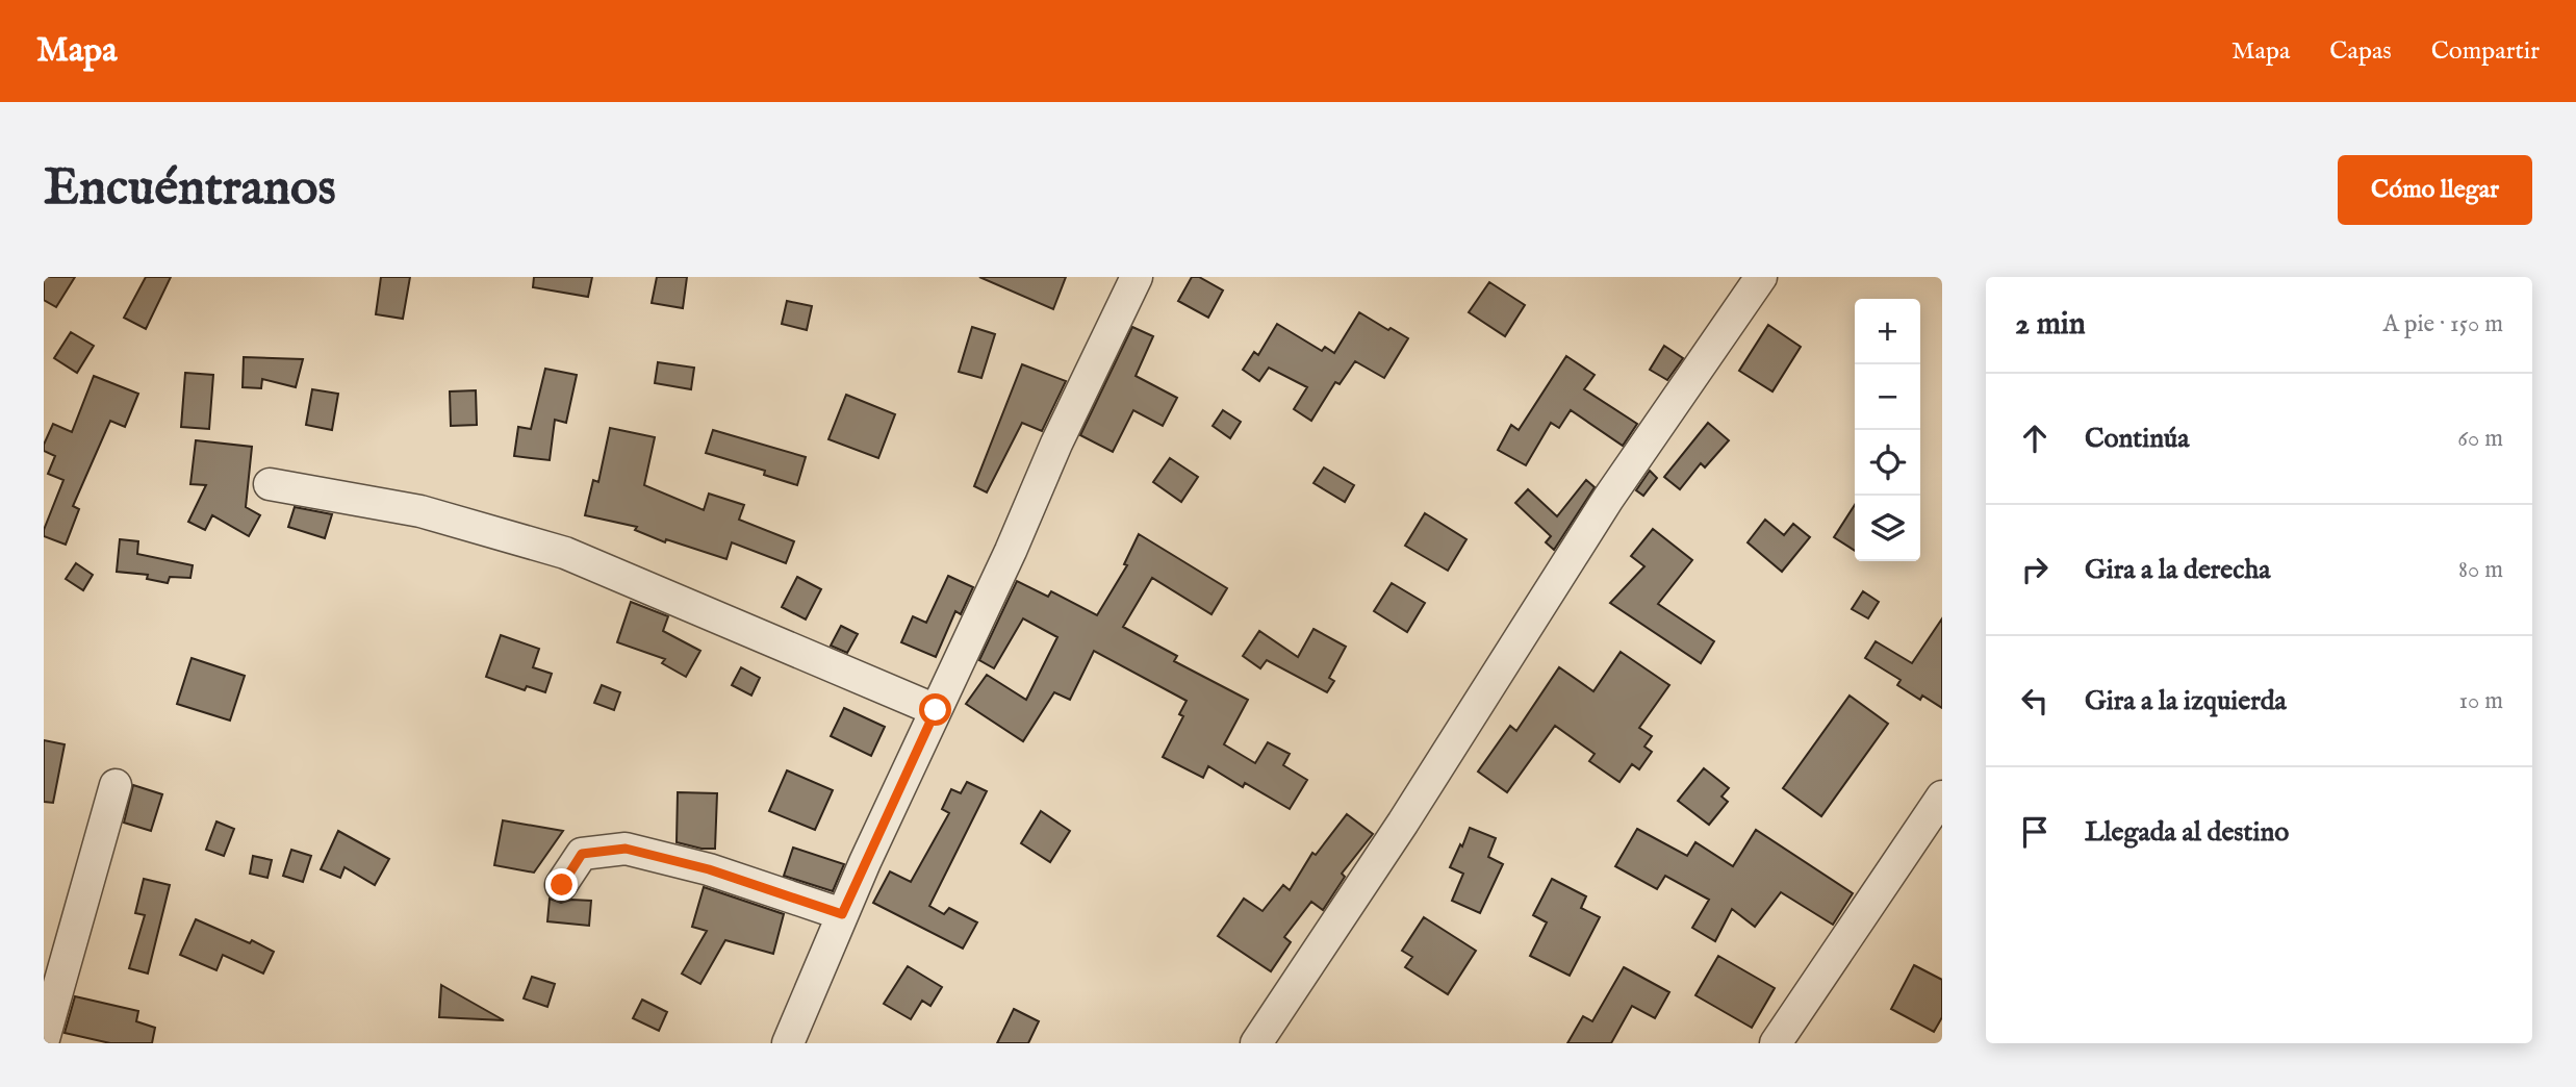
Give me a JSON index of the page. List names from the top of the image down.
{
  "page": {
    "header": "Mapa",
    "nav": ["Mapa", "Capas", "Compartir"],
    "buttons": "Cómo llegar",
    "title": "Encuéntranos",
    "heading": ["2 min", "A pie · 150 m"],
    "map_buttons": ["+", "−"],
    "list": [
      ["Continúa", "60 m"],
      ["Gira a la derecha", "80 m"],
      ["Gira a la izquierda", "10 m"],
      "Llegada al destino"
    ]
  }
}
